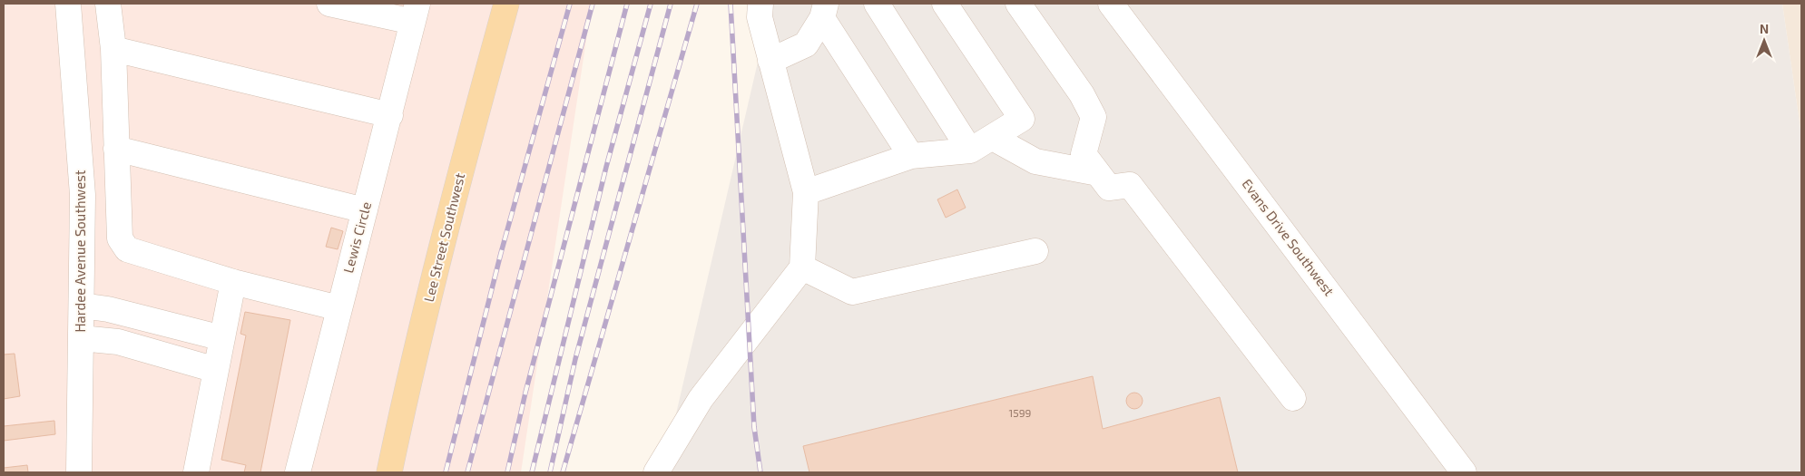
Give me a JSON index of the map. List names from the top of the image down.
{
  "streets": {
    "main road": ["Lee Street Southwest"],
    "street": ["Lewis Circle", "Evans Drive Southwest", "Hardee Avenue Southwest"]
  },
  "house_numbers": ["1599"],
  "north": "top"
}
